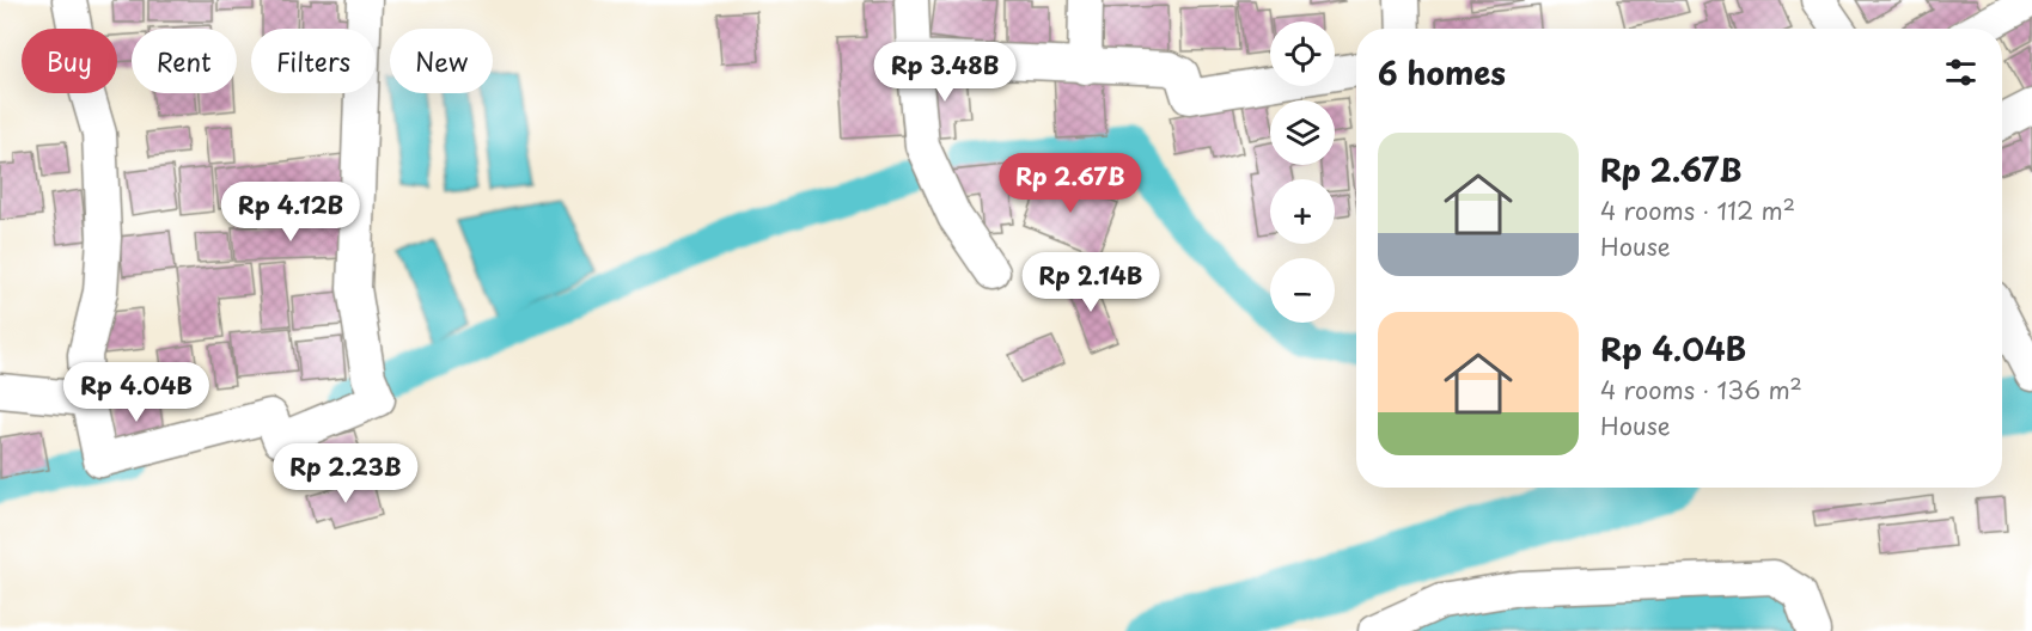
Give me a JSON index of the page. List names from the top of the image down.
{
  "page": {
    "map_buttons": ["+", "−"],
    "chip": [
      "Buy",
      "Rent",
      "Filters",
      "New"
    ],
    "heading": "6 homes",
    "price": [
      "Rp 3.48B",
      "Rp 2.67B",
      "Rp 4.12B",
      "Rp 2.14B",
      "Rp 4.04B",
      "Rp 2.23B"
    ],
    "list": [
      {
        "name": "Rp 2.67B",
        "note": "4 rooms · 112 m² · House"
      },
      {
        "name": "Rp 4.04B",
        "note": "4 rooms · 136 m² · House"
      }
    ]
  }
}
